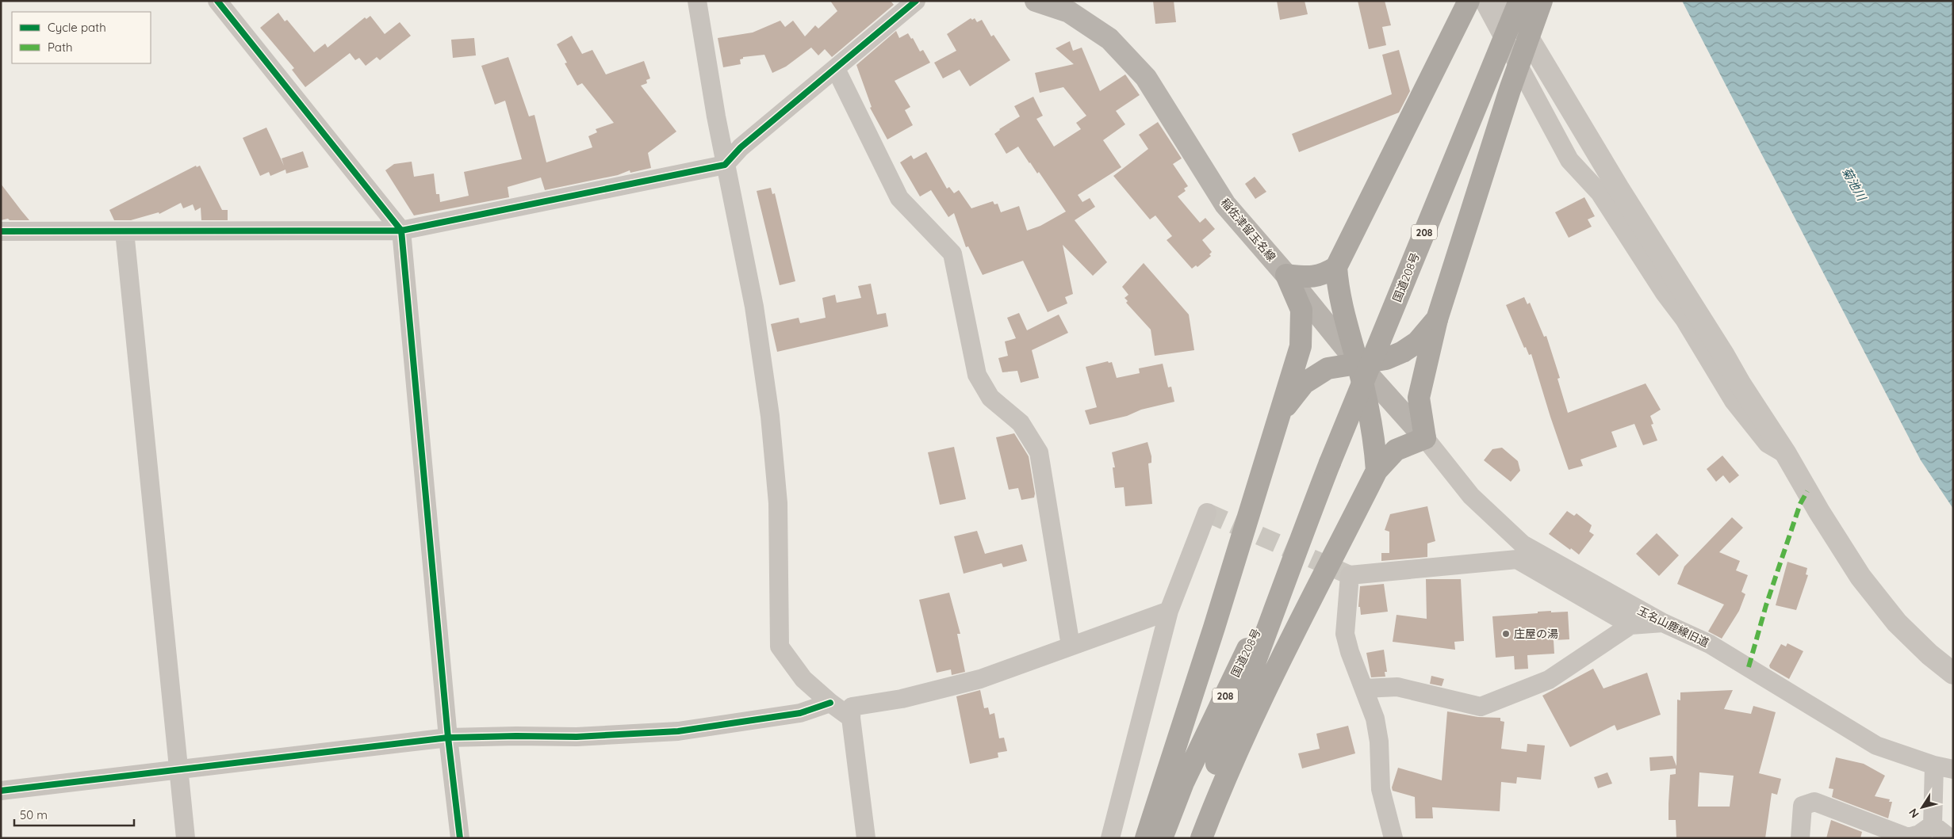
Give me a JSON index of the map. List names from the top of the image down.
{
  "streets": {
    "highway": ["208", "国道208号"],
    "main road": ["稲佐津留玉名線"],
    "street": ["玉名山鹿線旧道"]
  },
  "crossings": [
    ["稲佐津留玉名線", "玉名山鹿線旧道"]
  ],
  "water": ["菊池川"],
  "places": ["庄屋の湯"],
  "legend": ["Cycle path", "Path"],
  "scale_bar": "50 m",
  "north": "bottom left"
}
